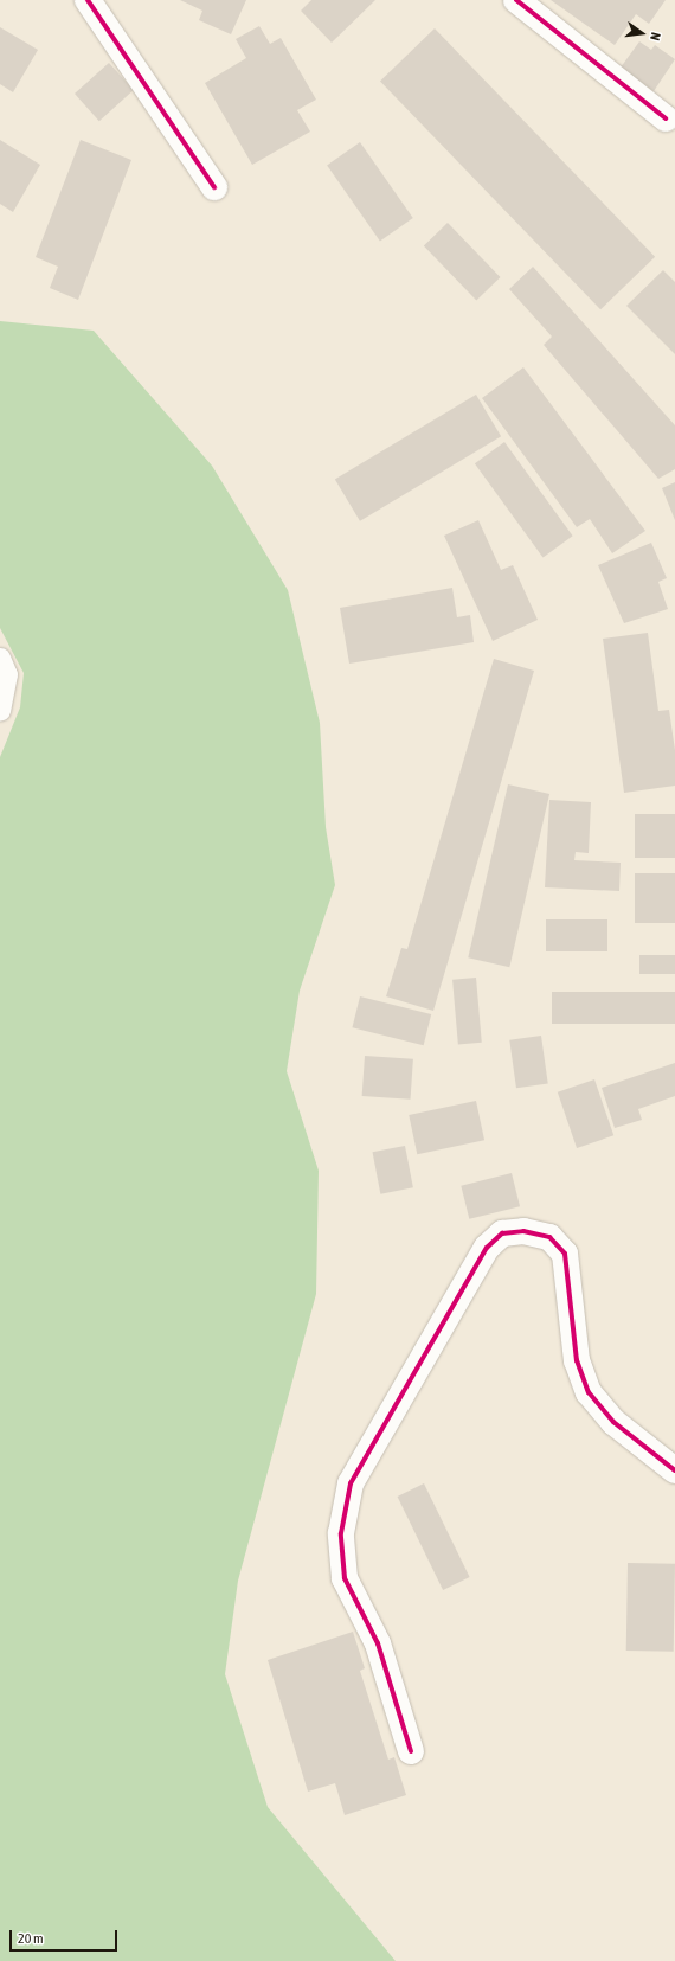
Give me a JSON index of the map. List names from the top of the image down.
{
  "scale_bar": "20 m",
  "north": "right"
}
